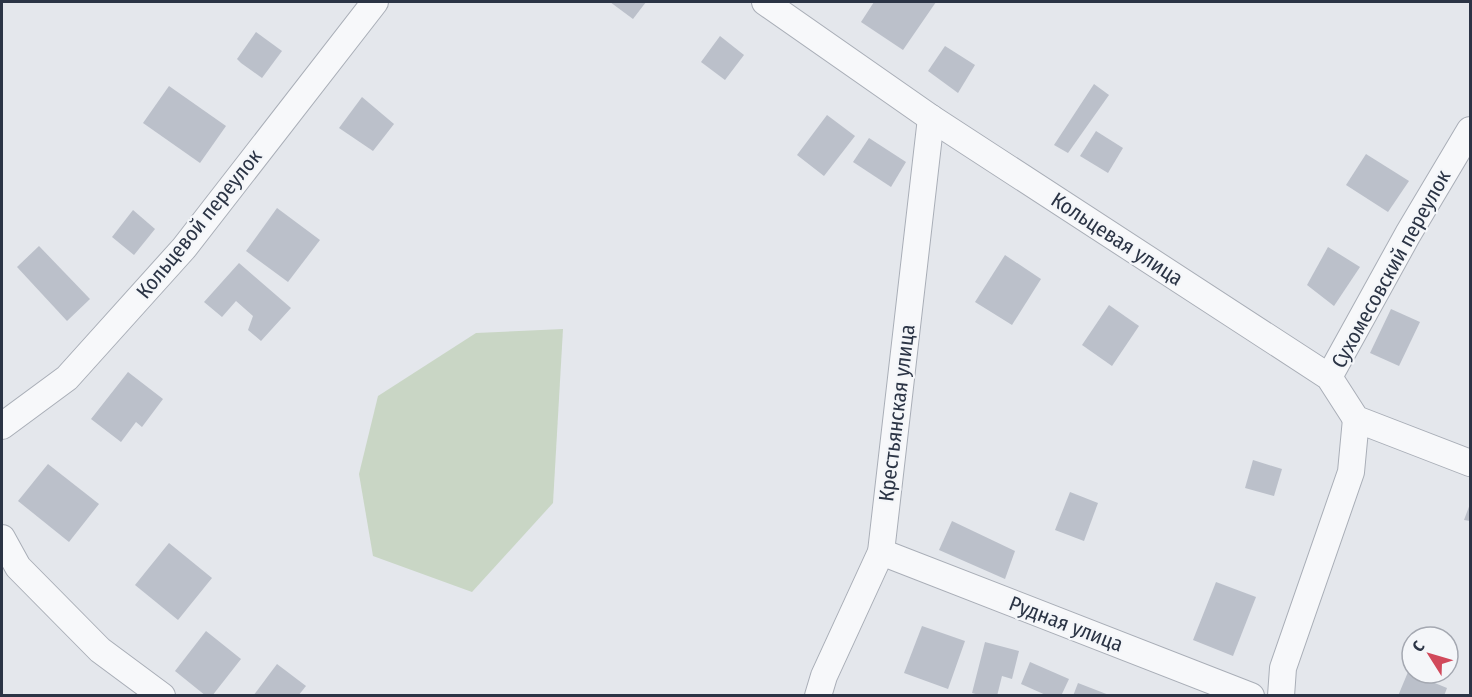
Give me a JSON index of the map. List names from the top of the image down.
{
  "streets": {
    "street": [
      "Кольцевой переулок",
      "Кольцевая улица",
      "Сухомесовский переулок",
      "Крестьянская улица",
      "Рудная улица"
    ]
  },
  "crossings": [
    ["Кольцевая улица", "Сухомесовский переулок"],
    ["Кольцевая улица", "Крестьянская улица"],
    ["Крестьянская улица", "Рудная улица"]
  ],
  "north": "top left"
}
